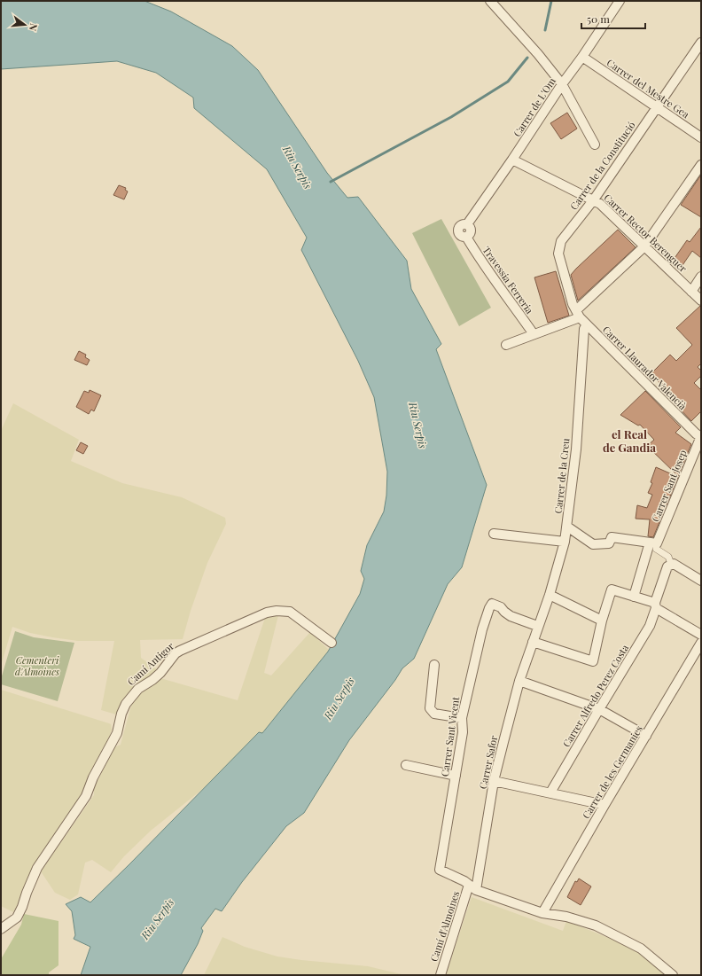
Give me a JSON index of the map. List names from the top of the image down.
{
  "streets": {
    "street": [
      "Carrer del Mestre Gea",
      "Carrer de L'Om",
      "Carrer de la Constitució",
      "Carrer Rector Berenguer",
      "Travessia Ferreria",
      "Carrer Llaurador Valencià",
      "Carrer de la Creu",
      "Carrer Sant Josep",
      "Camí Antigor",
      "Carrer Alfredo Perez Costa",
      "Carrer Sant Vicent",
      "Carrer Safor",
      "Carrer de les Germanies",
      "Camí d'Almoines"
    ]
  },
  "crossings": [
    ["Carrer del Mestre Gea", "Carrer de L'Om"],
    ["Carrer del Mestre Gea", "Carrer de la Constitució"],
    ["Carrer de L'Om", "Carrer Rector Berenguer"],
    ["Carrer de L'Om", "Travessia Ferreria"],
    ["Carrer de la Constitució", "Carrer Rector Berenguer"],
    ["Carrer de la Constitució", "Carrer Llaurador Valencià"],
    ["Carrer de la Constitució", "Carrer de la Creu"],
    ["Carrer Llaurador Valencià", "Carrer de la Creu"],
    ["Carrer Llaurador Valencià", "Carrer Sant Josep"],
    ["Carrer de la Creu", "Carrer Sant Vicent"],
    ["Carrer de la Creu", "Carrer Safor"],
    ["Carrer Sant Vicent", "Carrer Safor"],
    ["Carrer Sant Vicent", "Camí d'Almoines"],
    ["Carrer Safor", "Camí d'Almoines"]
  ],
  "districts": ["el Real de Gandia"],
  "water": ["Riu Serpis"],
  "parks": ["Cementeri d'Almoines"],
  "scale_bar": "50 m",
  "north": "right"
}
